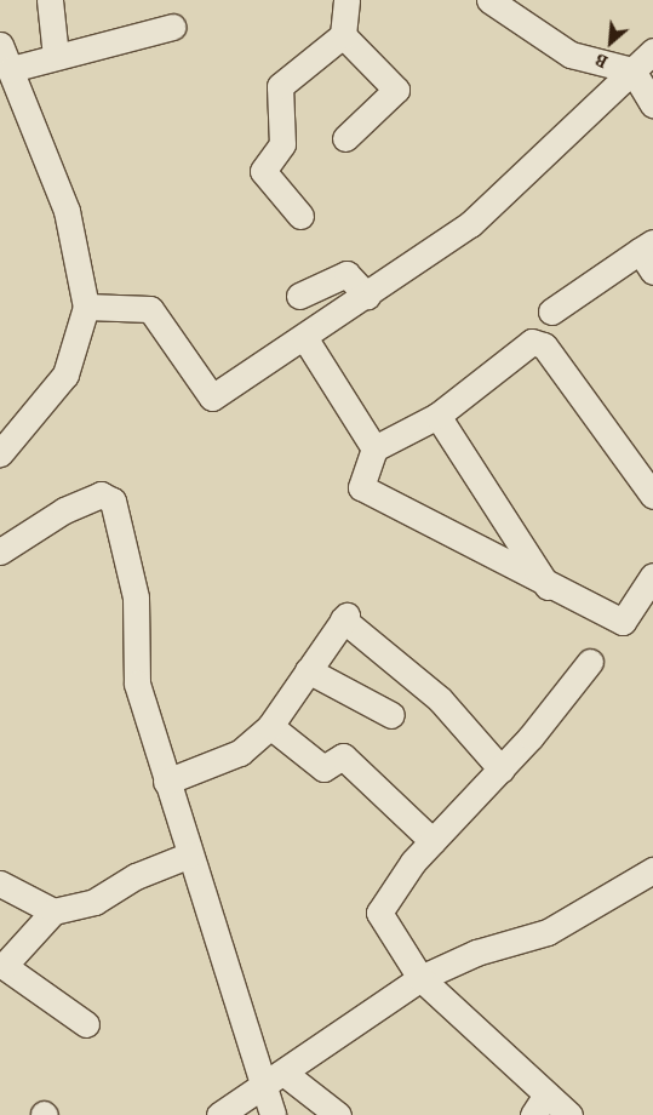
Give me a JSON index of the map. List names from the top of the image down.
{
  "north": "bottom left"
}
